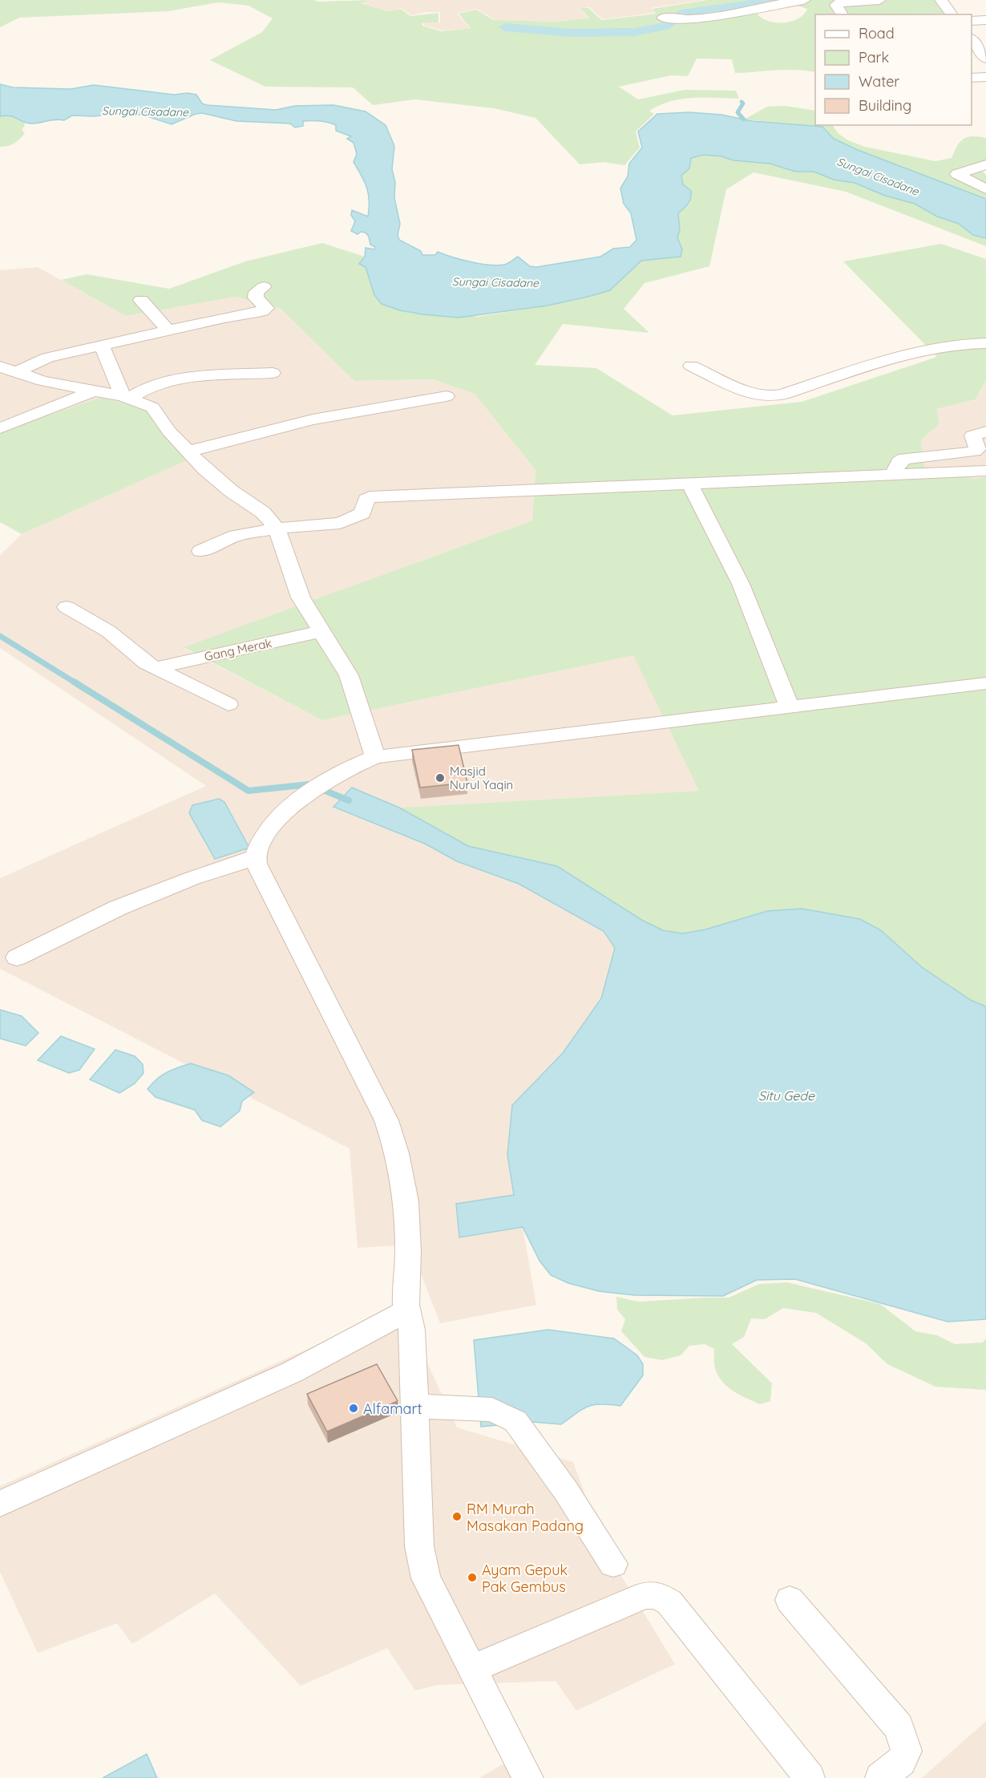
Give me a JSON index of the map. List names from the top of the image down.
{
  "streets": {
    "street": ["Gang Merak"]
  },
  "water": ["Sungai Cisadane", "Situ Gede"],
  "places": [
    "Masjid Nurul Yaqin",
    "Alfamart",
    "RM Murah Masakan Padang",
    "Ayam Gepuk Pak Gembus"
  ],
  "legend": [
    "Road",
    "Park",
    "Water",
    "Building"
  ]
}
